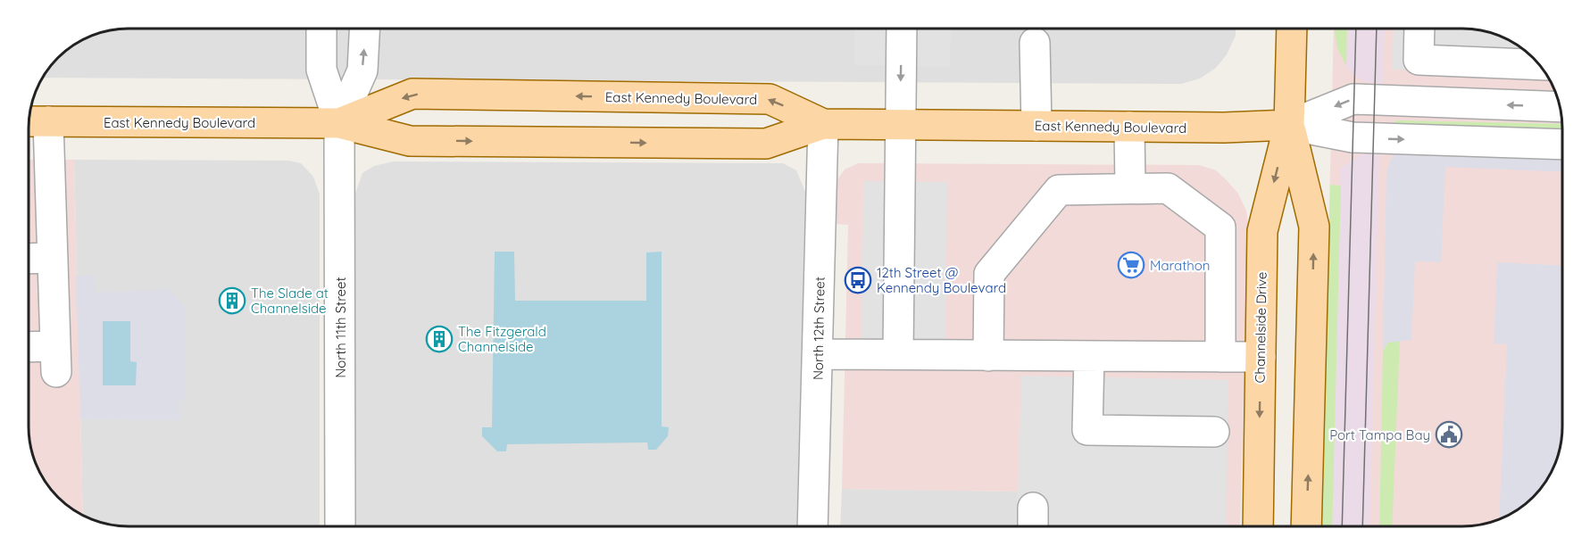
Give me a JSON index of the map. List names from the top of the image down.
{
  "streets": {
    "main road": ["East Kennedy Boulevard", "Channelside Drive"],
    "street": ["North 11th Street", "North 12th Street"]
  },
  "crossings": [
    ["East Kennedy Boulevard", "North 11th Street"],
    ["East Kennedy Boulevard", "Channelside Drive"],
    ["East Kennedy Boulevard", "North 12th Street"]
  ],
  "places": {
    "supermarket": ["Marathon"],
    "bus stop": ["12th Street @ Kennendy Boulevard"],
    "building": ["The Slade at Channelside", "The Fitzgerald Channelside"],
    "public building": ["Port Tampa Bay"]
  }
}
